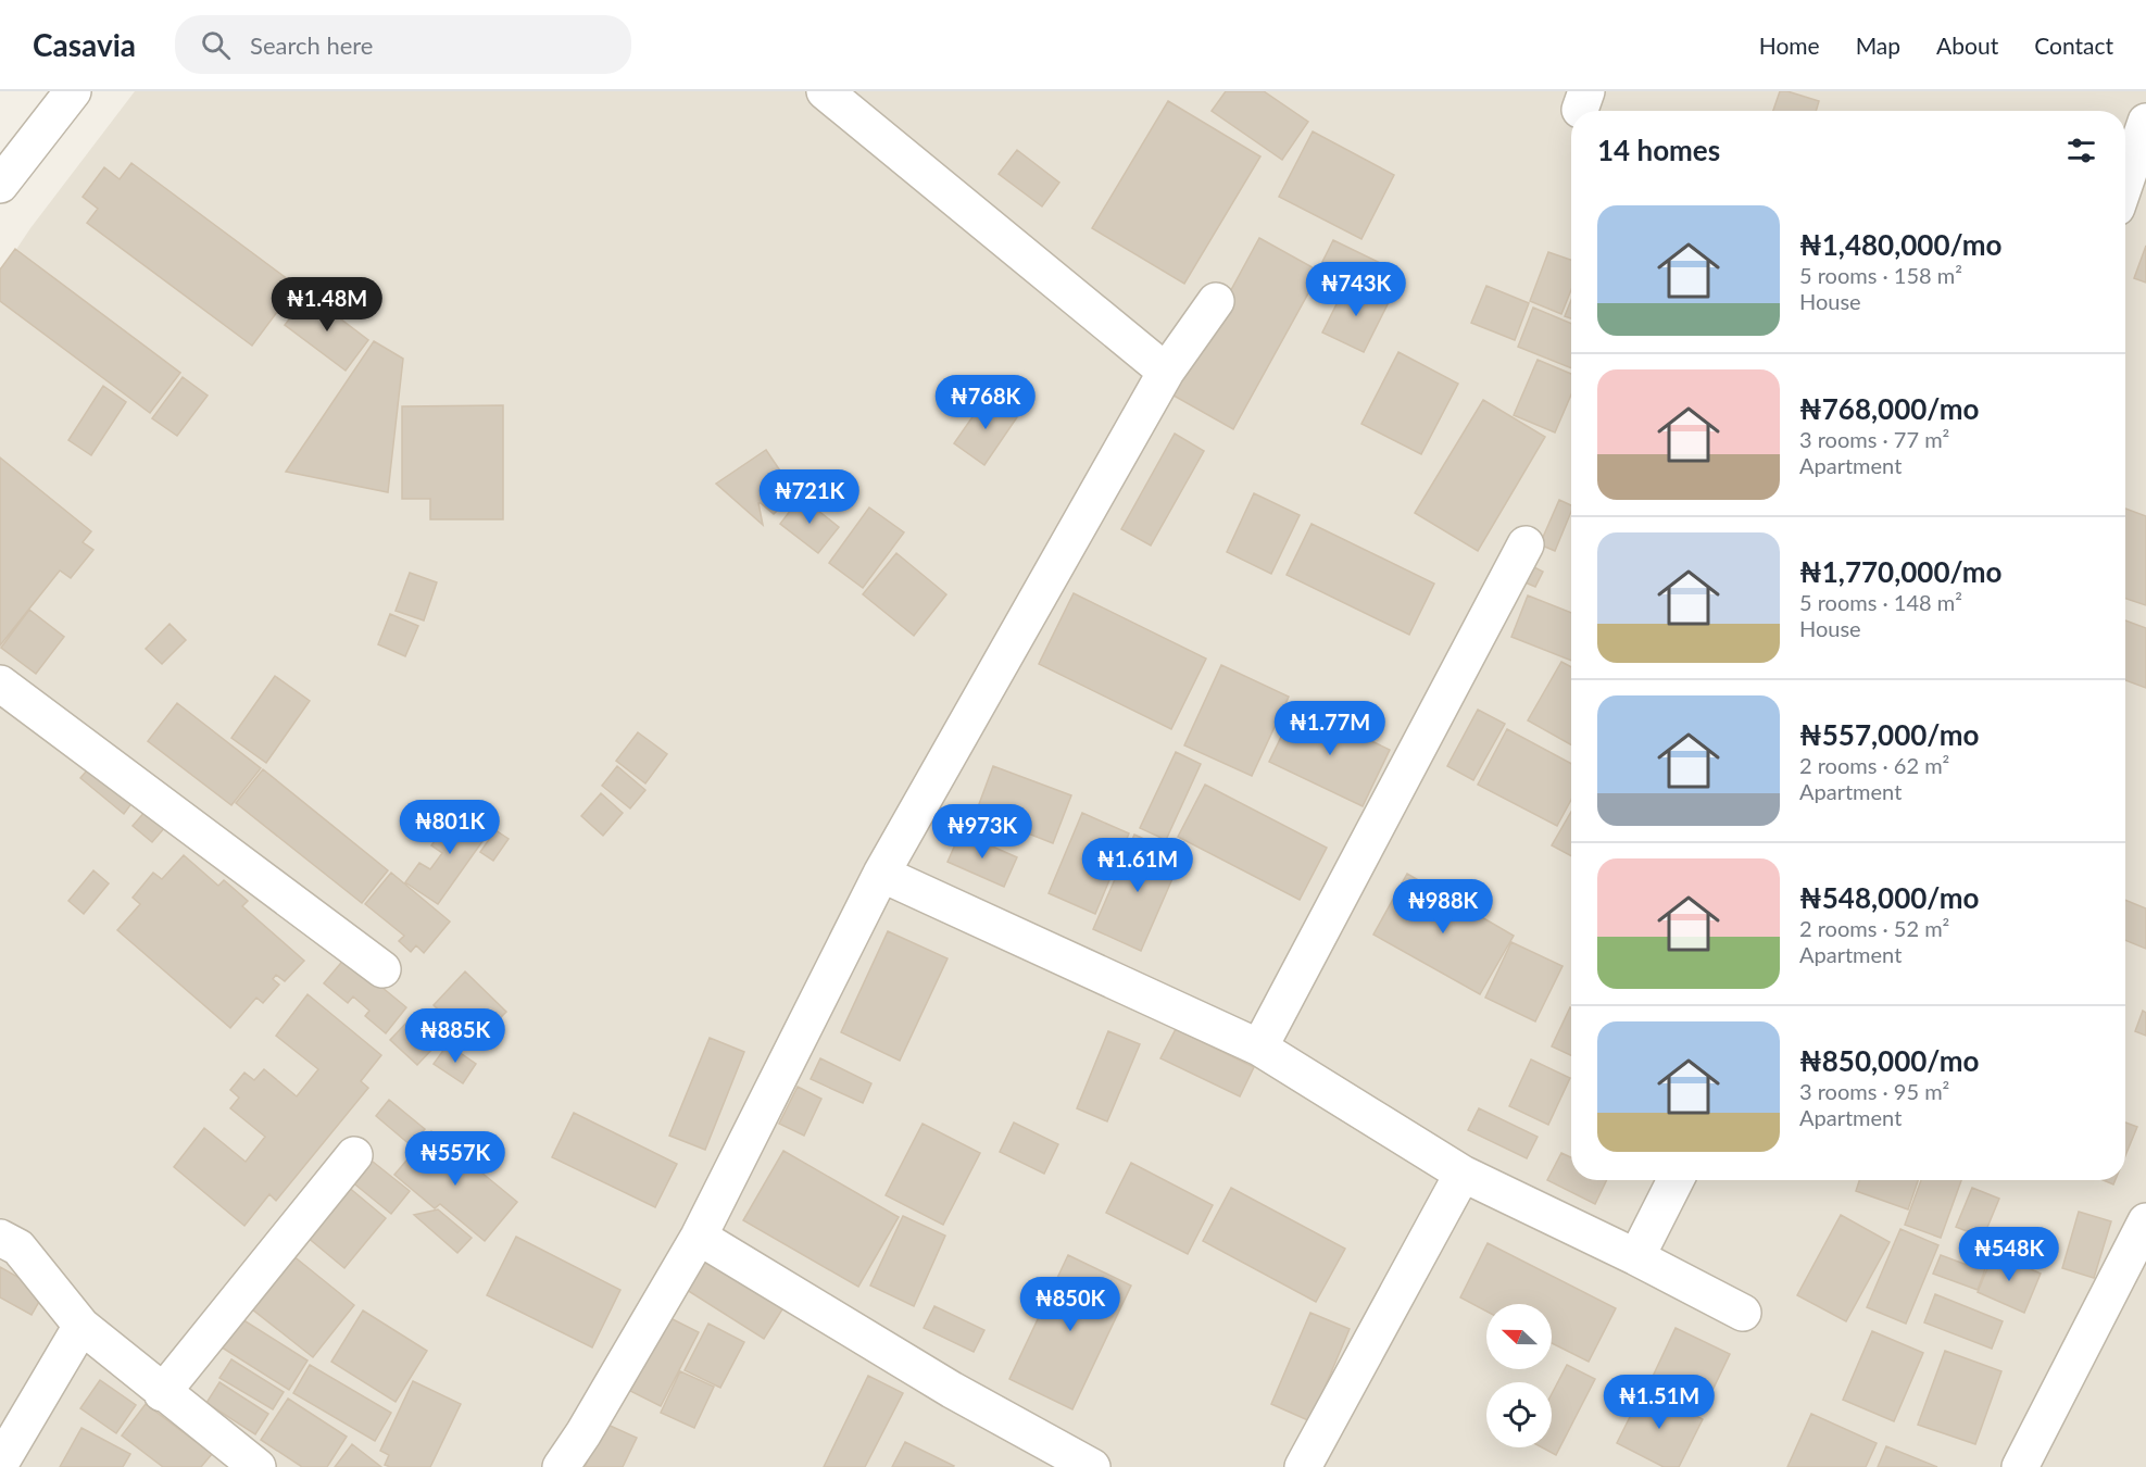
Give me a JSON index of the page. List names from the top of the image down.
{
  "north": "left",
  "page": {
    "header": "Casavia",
    "search": "Search here",
    "nav": [
      "Home",
      "Map",
      "About",
      "Contact"
    ],
    "heading": "14 homes",
    "list": [
      {
        "name": "₦1,480,000/mo",
        "note": "5 rooms · 158 m² · House"
      },
      {
        "name": "₦768,000/mo",
        "note": "3 rooms · 77 m² · Apartment"
      },
      {
        "name": "₦1,770,000/mo",
        "note": "5 rooms · 148 m² · House"
      },
      {
        "name": "₦557,000/mo",
        "note": "2 rooms · 62 m² · Apartment"
      },
      {
        "name": "₦548,000/mo",
        "note": "2 rooms · 52 m² · Apartment"
      },
      {
        "name": "₦850,000/mo",
        "note": "3 rooms · 95 m² · Apartment"
      }
    ],
    "price": [
      "₦743K",
      "₦1.48M",
      "₦768K",
      "₦721K",
      "₦1.77M",
      "₦801K",
      "₦973K",
      "₦1.61M",
      "₦988K",
      "₦885K",
      "₦557K",
      "₦548K",
      "₦850K",
      "₦1.51M"
    ]
  }
}
